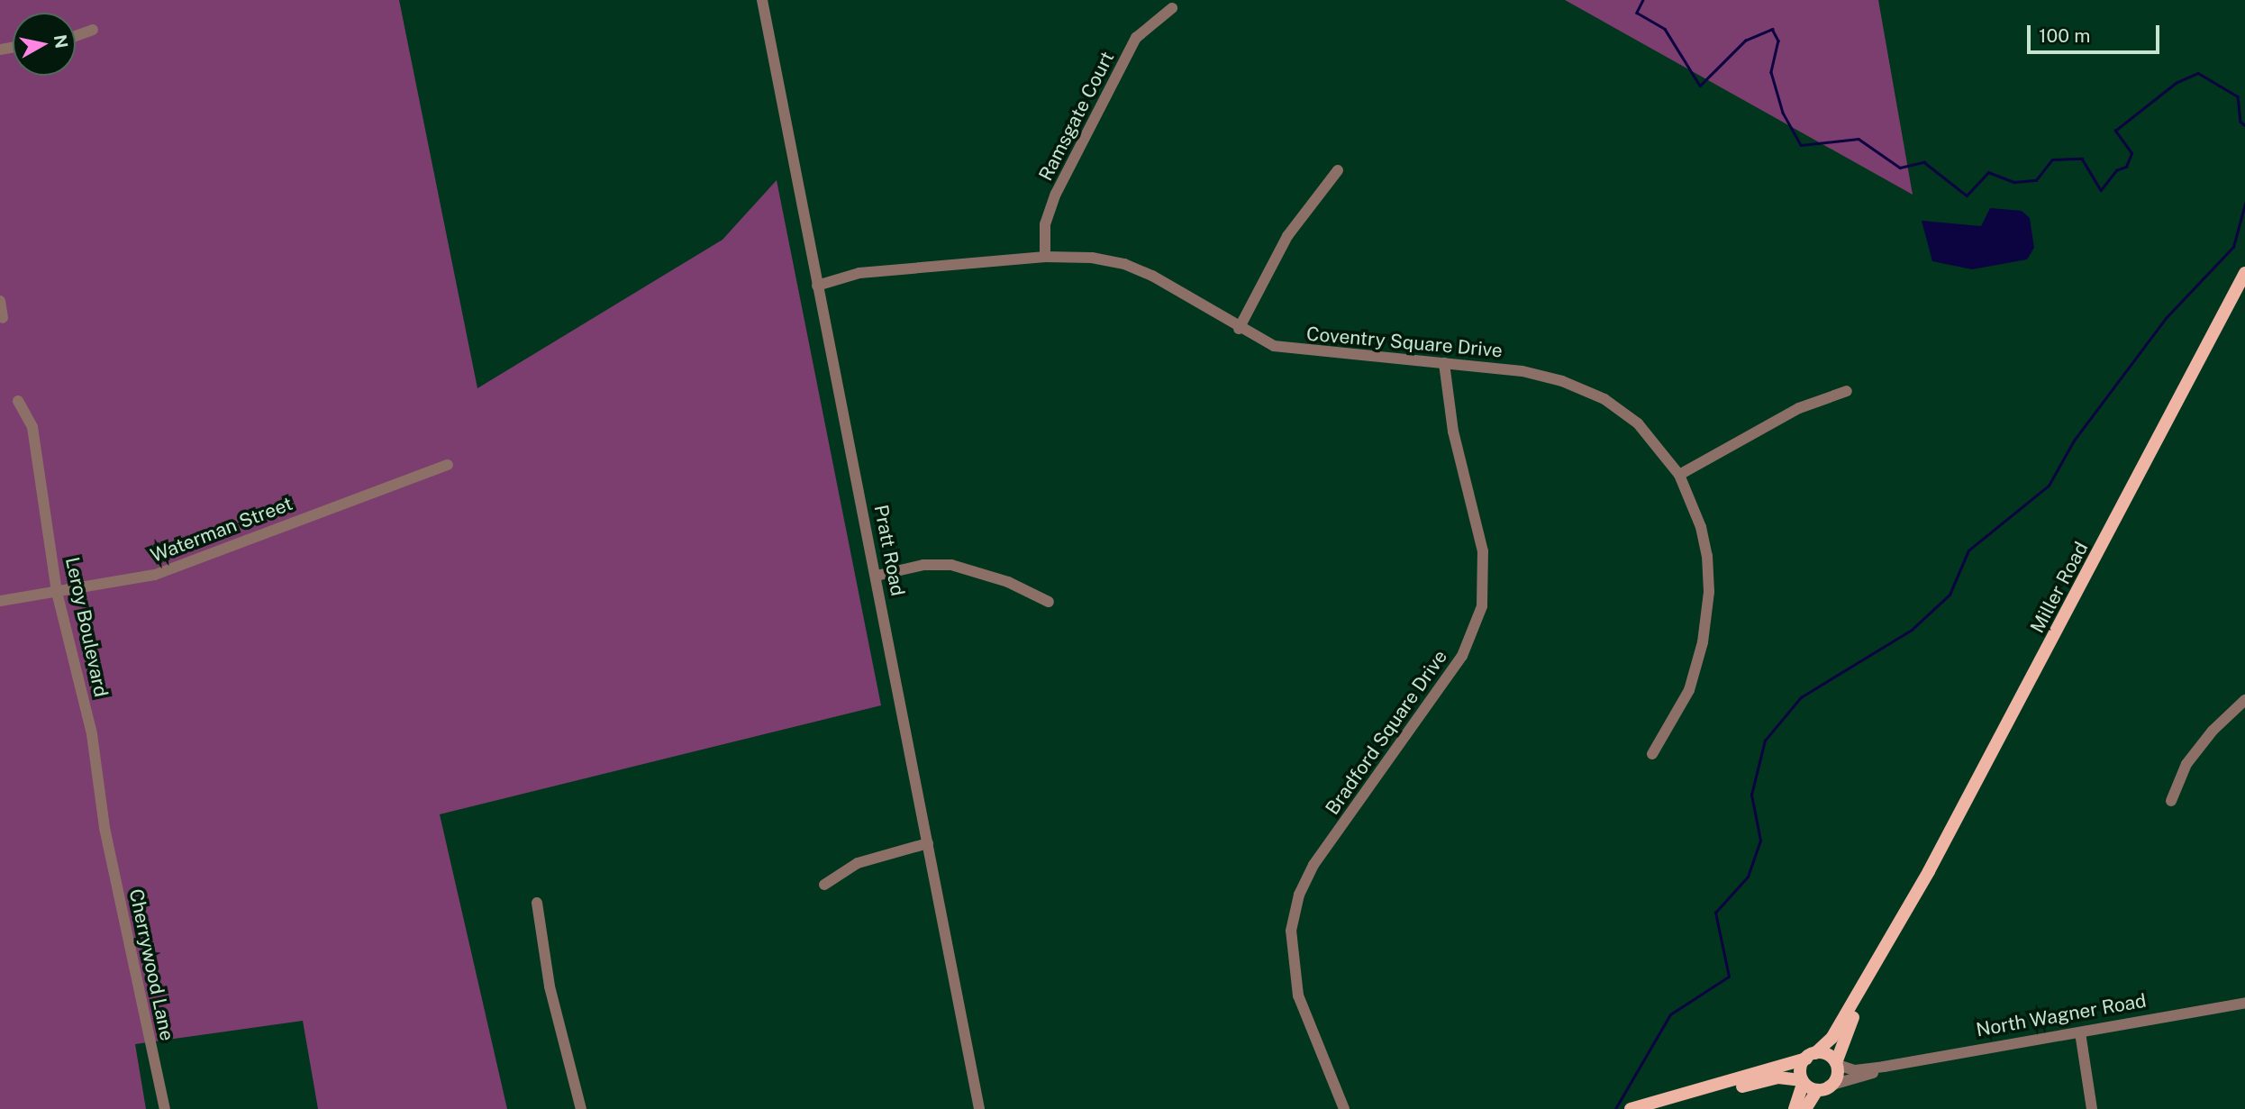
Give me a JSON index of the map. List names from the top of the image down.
{
  "streets": {
    "main road": ["Miller Road"],
    "street": [
      "Ramsgate Court",
      "Coventry Square Drive",
      "Waterman Street",
      "Pratt Road",
      "Leroy Boulevard",
      "Bradford Square Drive",
      "Cherrywood Lane",
      "North Wagner Road"
    ]
  },
  "crossings": [
    ["Ramsgate Court", "Coventry Square Drive"],
    ["Coventry Square Drive", "Pratt Road"],
    ["Coventry Square Drive", "Bradford Square Drive"],
    ["Waterman Street", "Leroy Boulevard"],
    ["Miller Road", "North Wagner Road"],
    ["Leroy Boulevard", "Cherrywood Lane"]
  ],
  "scale_bar": "100 m",
  "north": "right"
}
